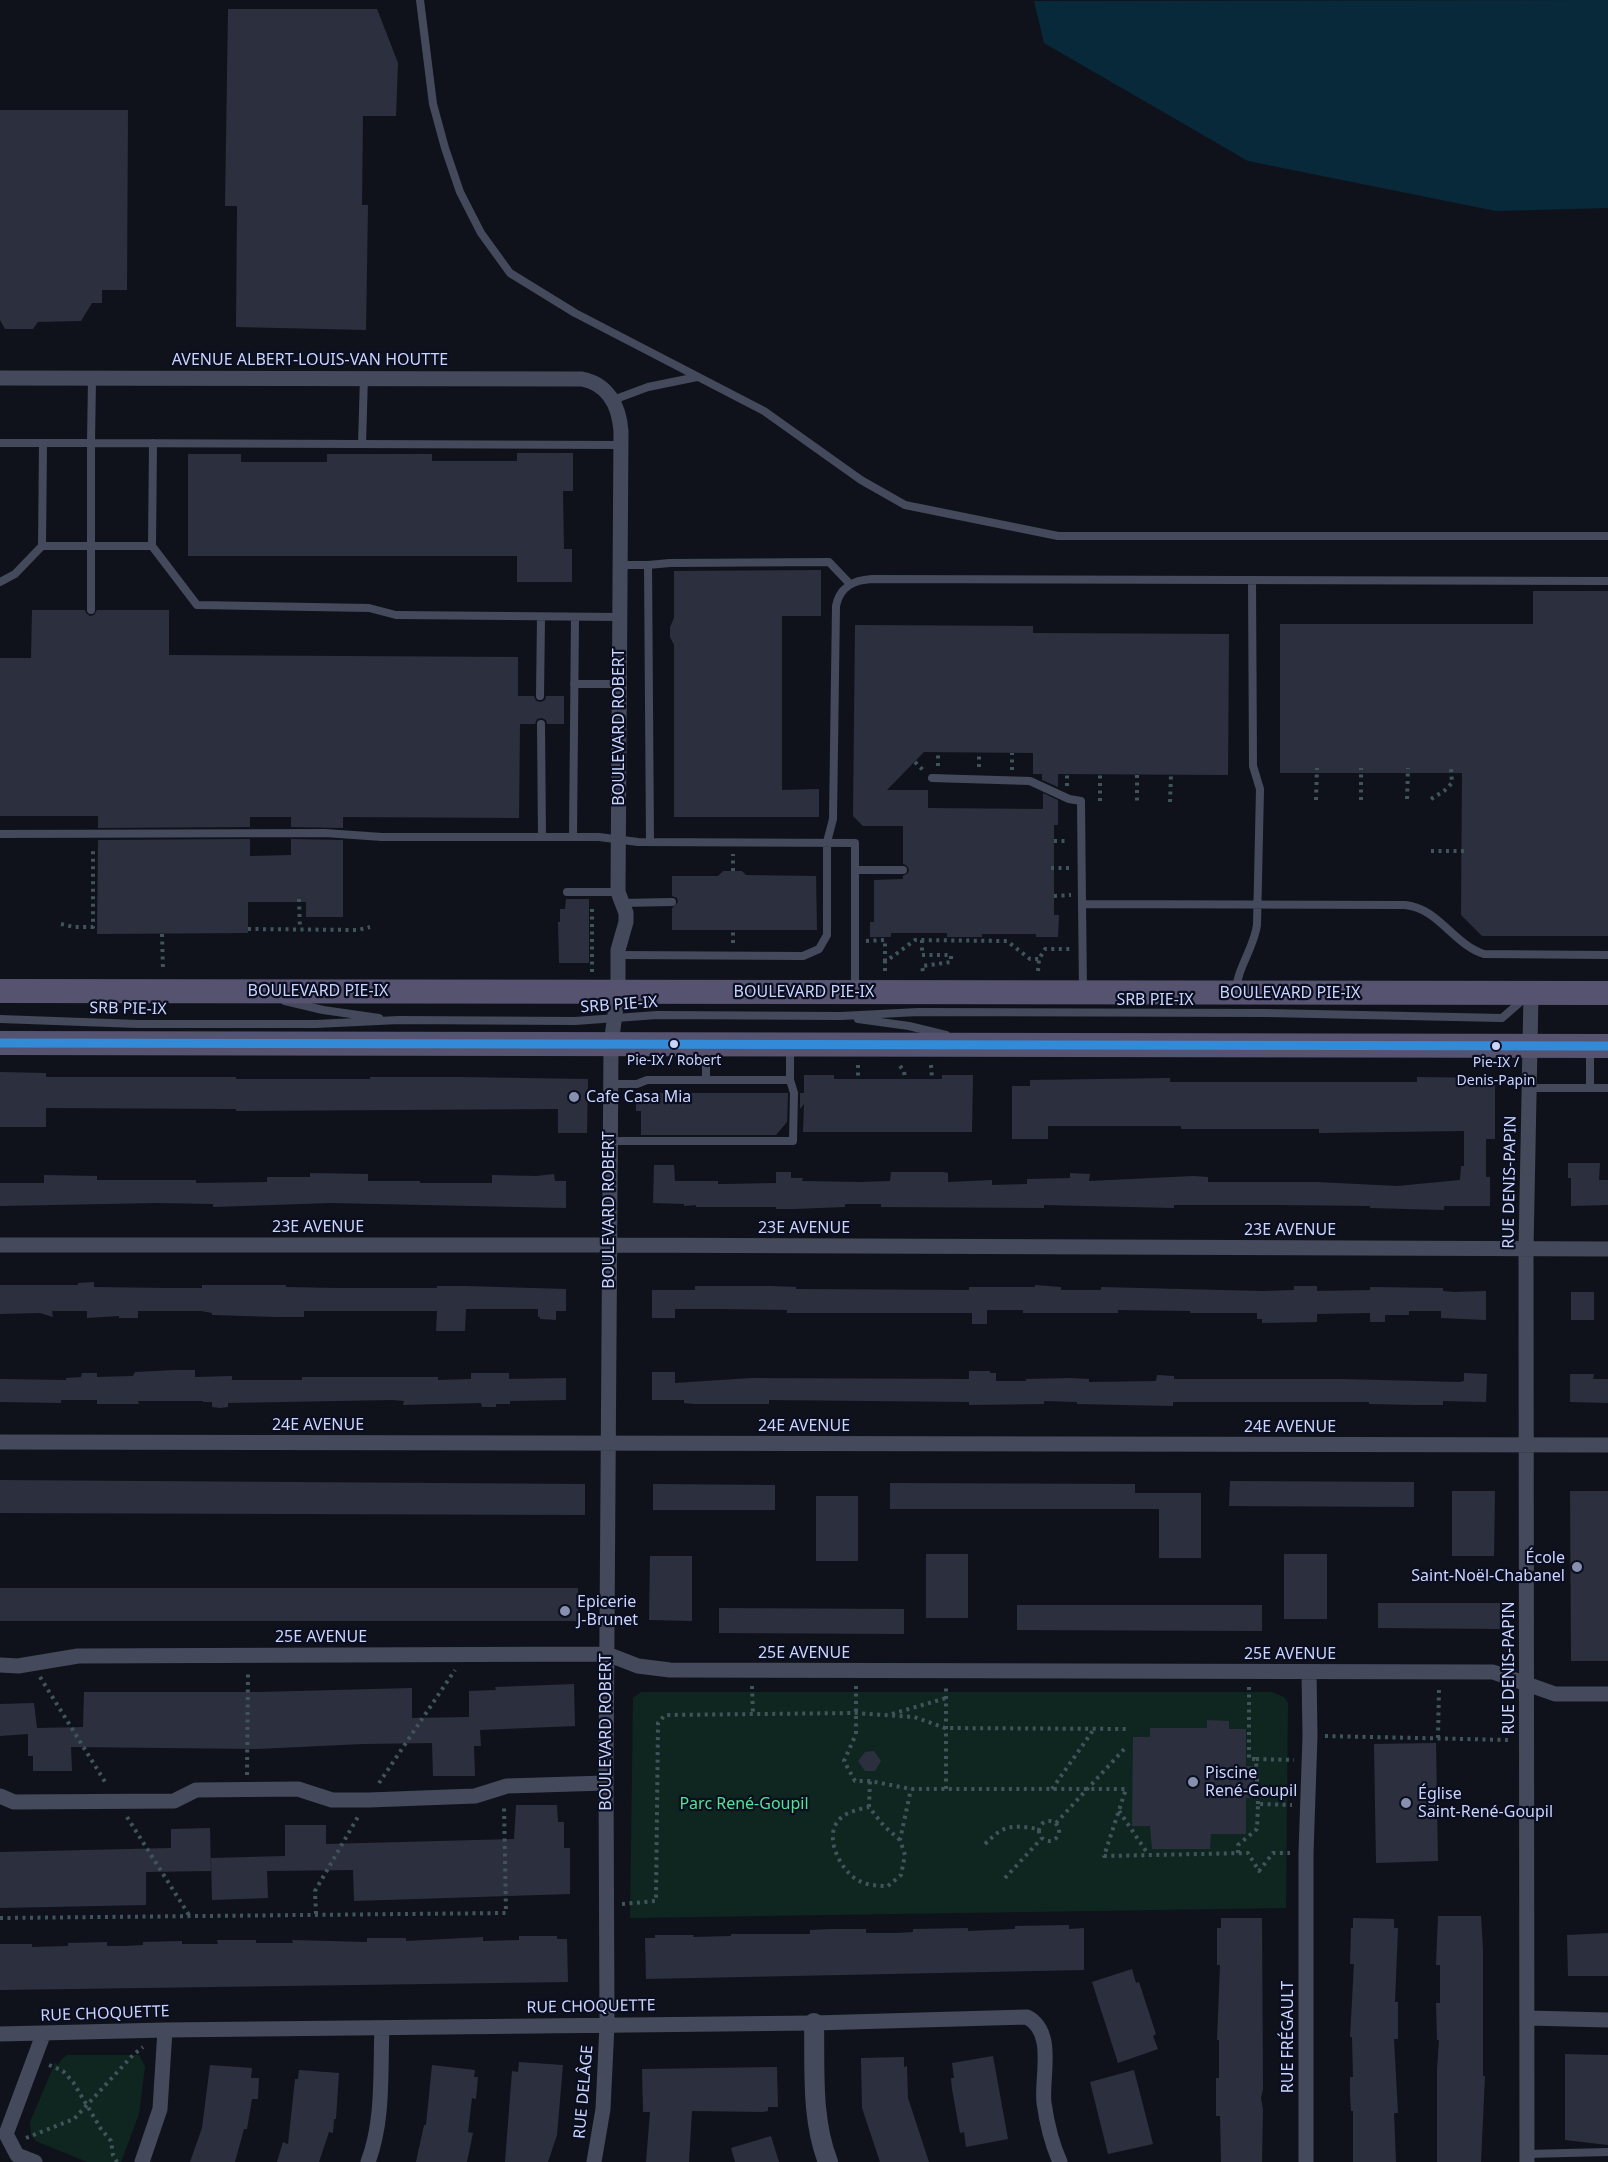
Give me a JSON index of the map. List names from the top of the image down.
{
  "streets": {
    "main road": ["BOULEVARD PIE-IX"],
    "street": [
      "AVENUE ALBERT-LOUIS-VAN HOUTTE",
      "BOULEVARD ROBERT",
      "RUE DENIS-PAPIN",
      "23E AVENUE",
      "24E AVENUE",
      "25E AVENUE",
      "RUE CHOQUETTE",
      "RUE FRÉGAULT",
      "RUE DELÂGE"
    ],
    "lane": ["SRB PIE-IX"]
  },
  "crossings": [
    ["AVENUE ALBERT-LOUIS-VAN HOUTTE", "BOULEVARD ROBERT"],
    ["BOULEVARD ROBERT", "BOULEVARD PIE-IX"],
    ["BOULEVARD ROBERT", "SRB PIE-IX"],
    ["BOULEVARD ROBERT", "23E AVENUE"],
    ["BOULEVARD ROBERT", "24E AVENUE"],
    ["BOULEVARD ROBERT", "25E AVENUE"],
    ["BOULEVARD ROBERT", "RUE CHOQUETTE"],
    ["BOULEVARD ROBERT", "RUE DELÂGE"],
    ["BOULEVARD PIE-IX", "SRB PIE-IX"],
    ["BOULEVARD PIE-IX", "RUE DENIS-PAPIN"],
    ["SRB PIE-IX", "RUE DENIS-PAPIN"],
    ["RUE DENIS-PAPIN", "23E AVENUE"],
    ["RUE DENIS-PAPIN", "24E AVENUE"],
    ["RUE DENIS-PAPIN", "25E AVENUE"],
    ["25E AVENUE", "RUE FRÉGAULT"],
    ["RUE CHOQUETTE", "RUE DELÂGE"]
  ],
  "parks": ["Parc René-Goupil"],
  "places": [
    "Pie-IX / Robert",
    "Pie-IX / Denis-Papin",
    "Cafe Casa Mia",
    "École Saint-Noël-Chabanel",
    "Epicerie J-Brunet",
    "Piscine René-Goupil",
    "Église Saint-René-Goupil"
  ]
}
